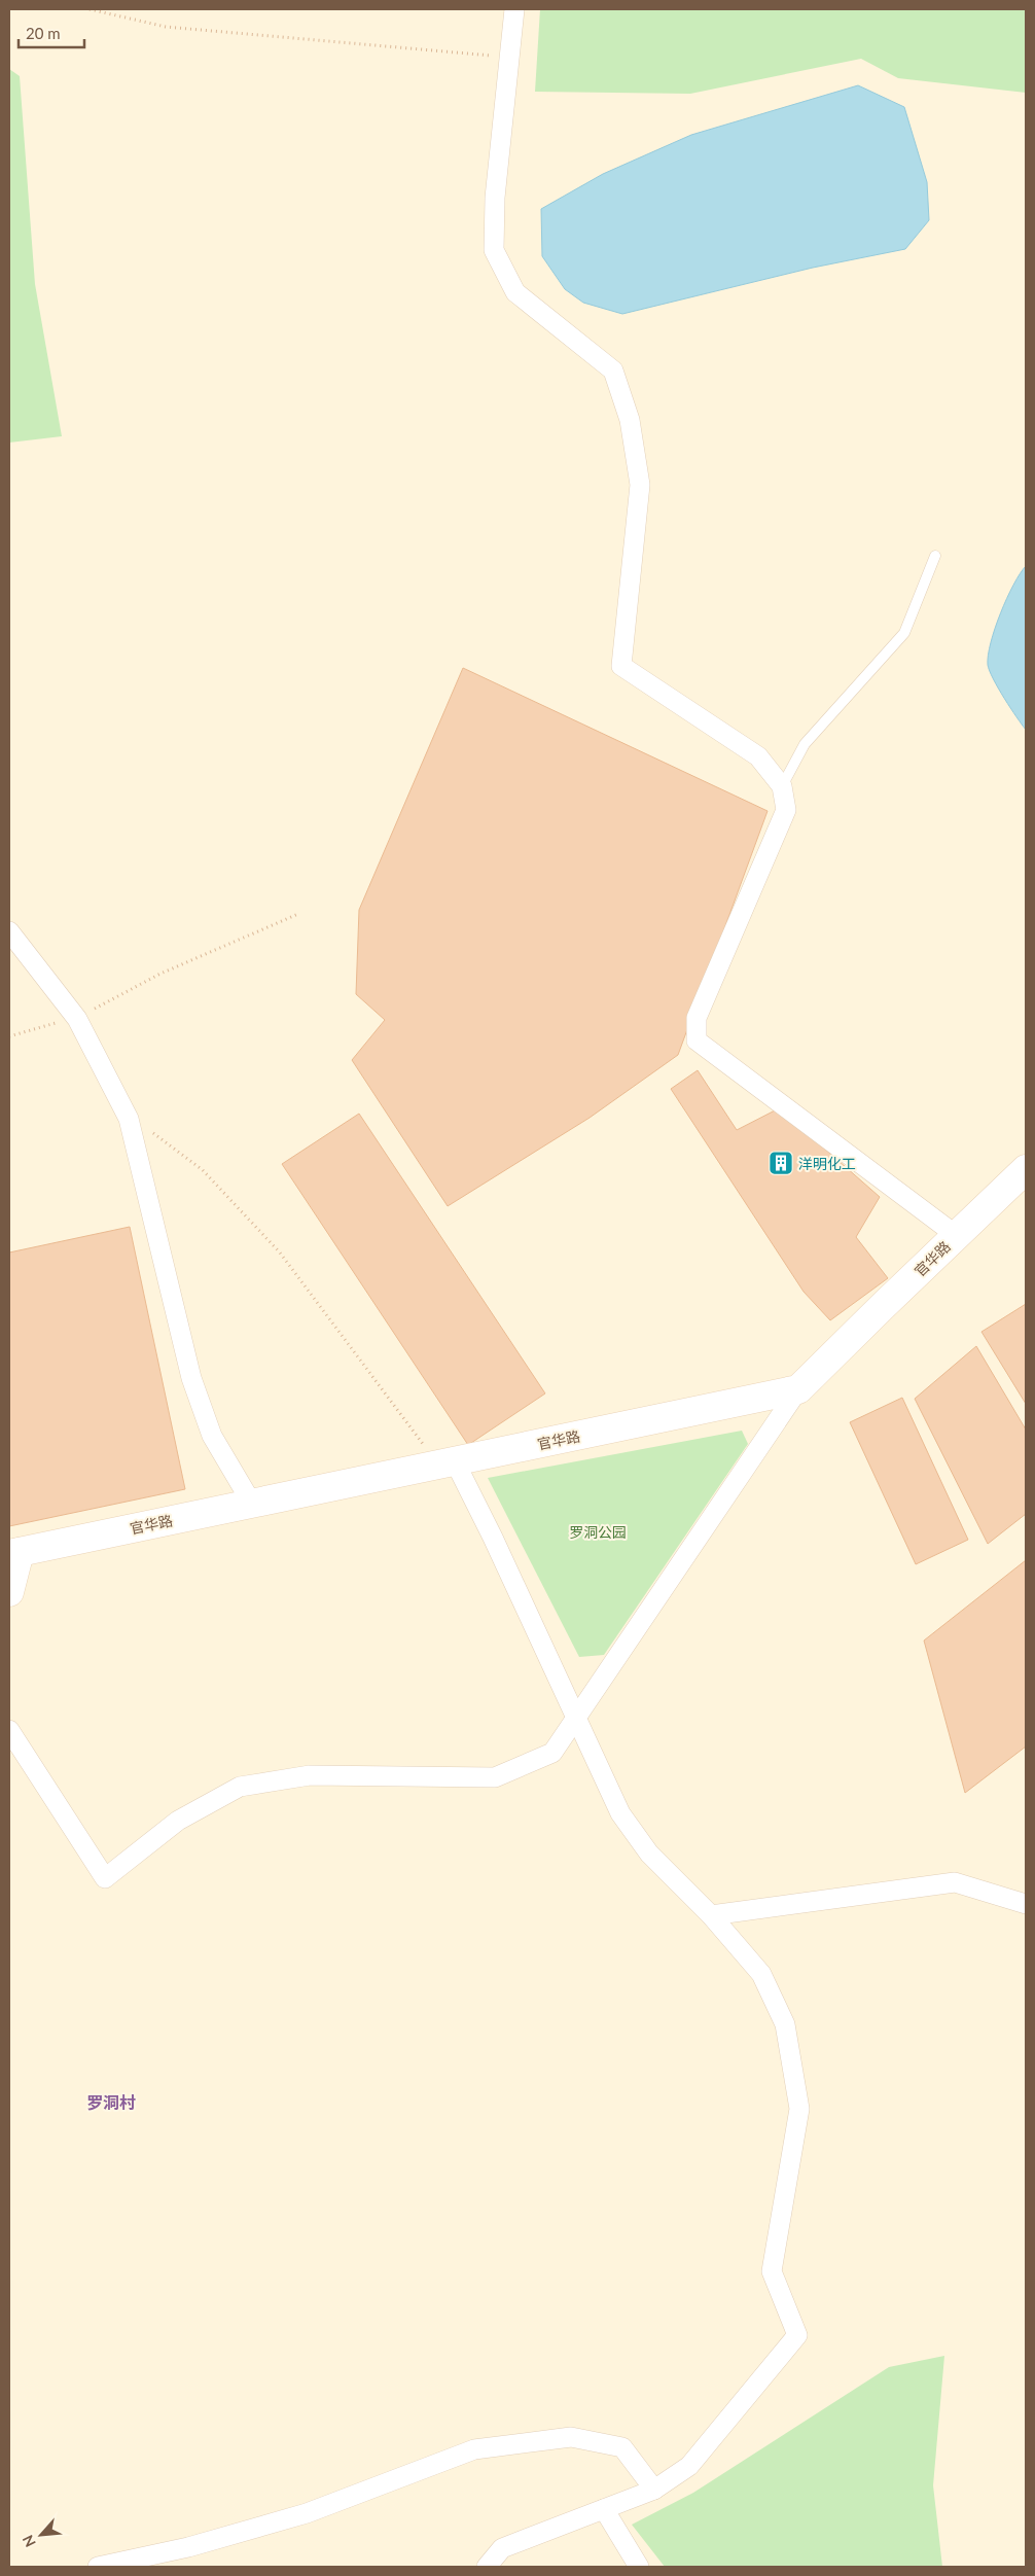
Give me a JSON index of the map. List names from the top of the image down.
{
  "streets": {
    "main road": ["官华路"]
  },
  "districts": ["罗洞村"],
  "parks": ["罗洞公园"],
  "places": {
    "building": ["洋明化工"]
  },
  "scale_bar": "20 m",
  "north": "bottom left"
}
